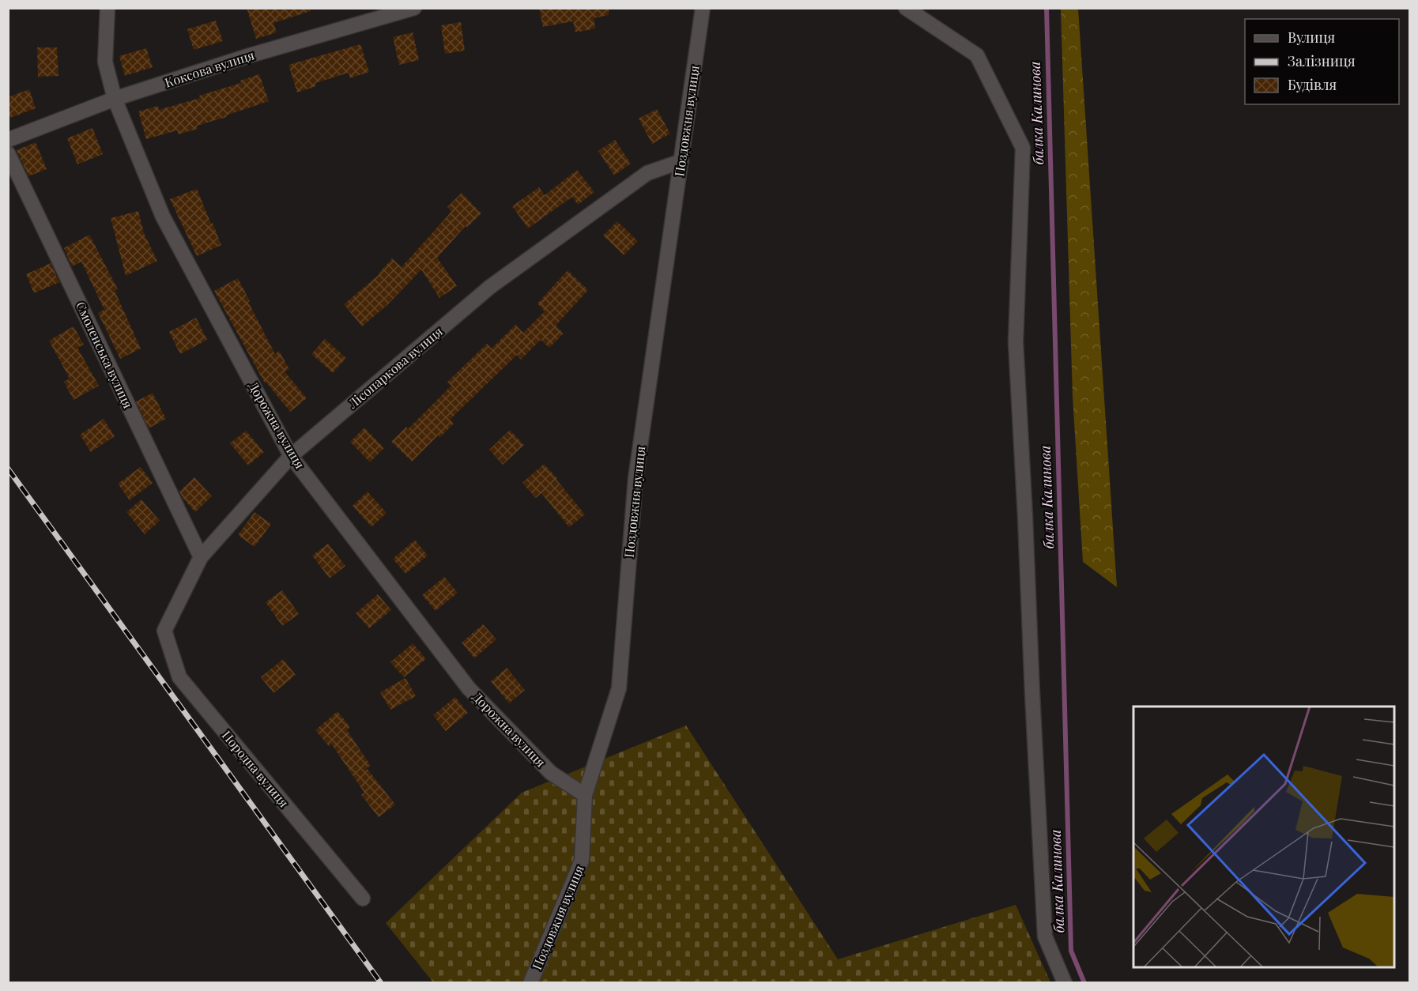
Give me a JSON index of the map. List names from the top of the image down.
{
  "streets": {
    "street": [
      "Коксова вулиця",
      "Поздовжня вулиця",
      "Смоленська вулиця",
      "Лісопаркова вулиця",
      "Дорожна вулиця",
      "Породна вулиця"
    ]
  },
  "crossings": [
    ["Коксова вулиця", "Дорожна вулиця"],
    ["Поздовжня вулиця", "Лісопаркова вулиця"],
    ["Поздовжня вулиця", "Дорожна вулиця"],
    ["Смоленська вулиця", "Лісопаркова вулиця"],
    ["Лісопаркова вулиця", "Дорожна вулиця"],
    ["Лісопаркова вулиця", "Породна вулиця"]
  ],
  "water": ["балка Калинова"],
  "legend": ["Вулиця", "Залізниця", "Будівля"]
}
